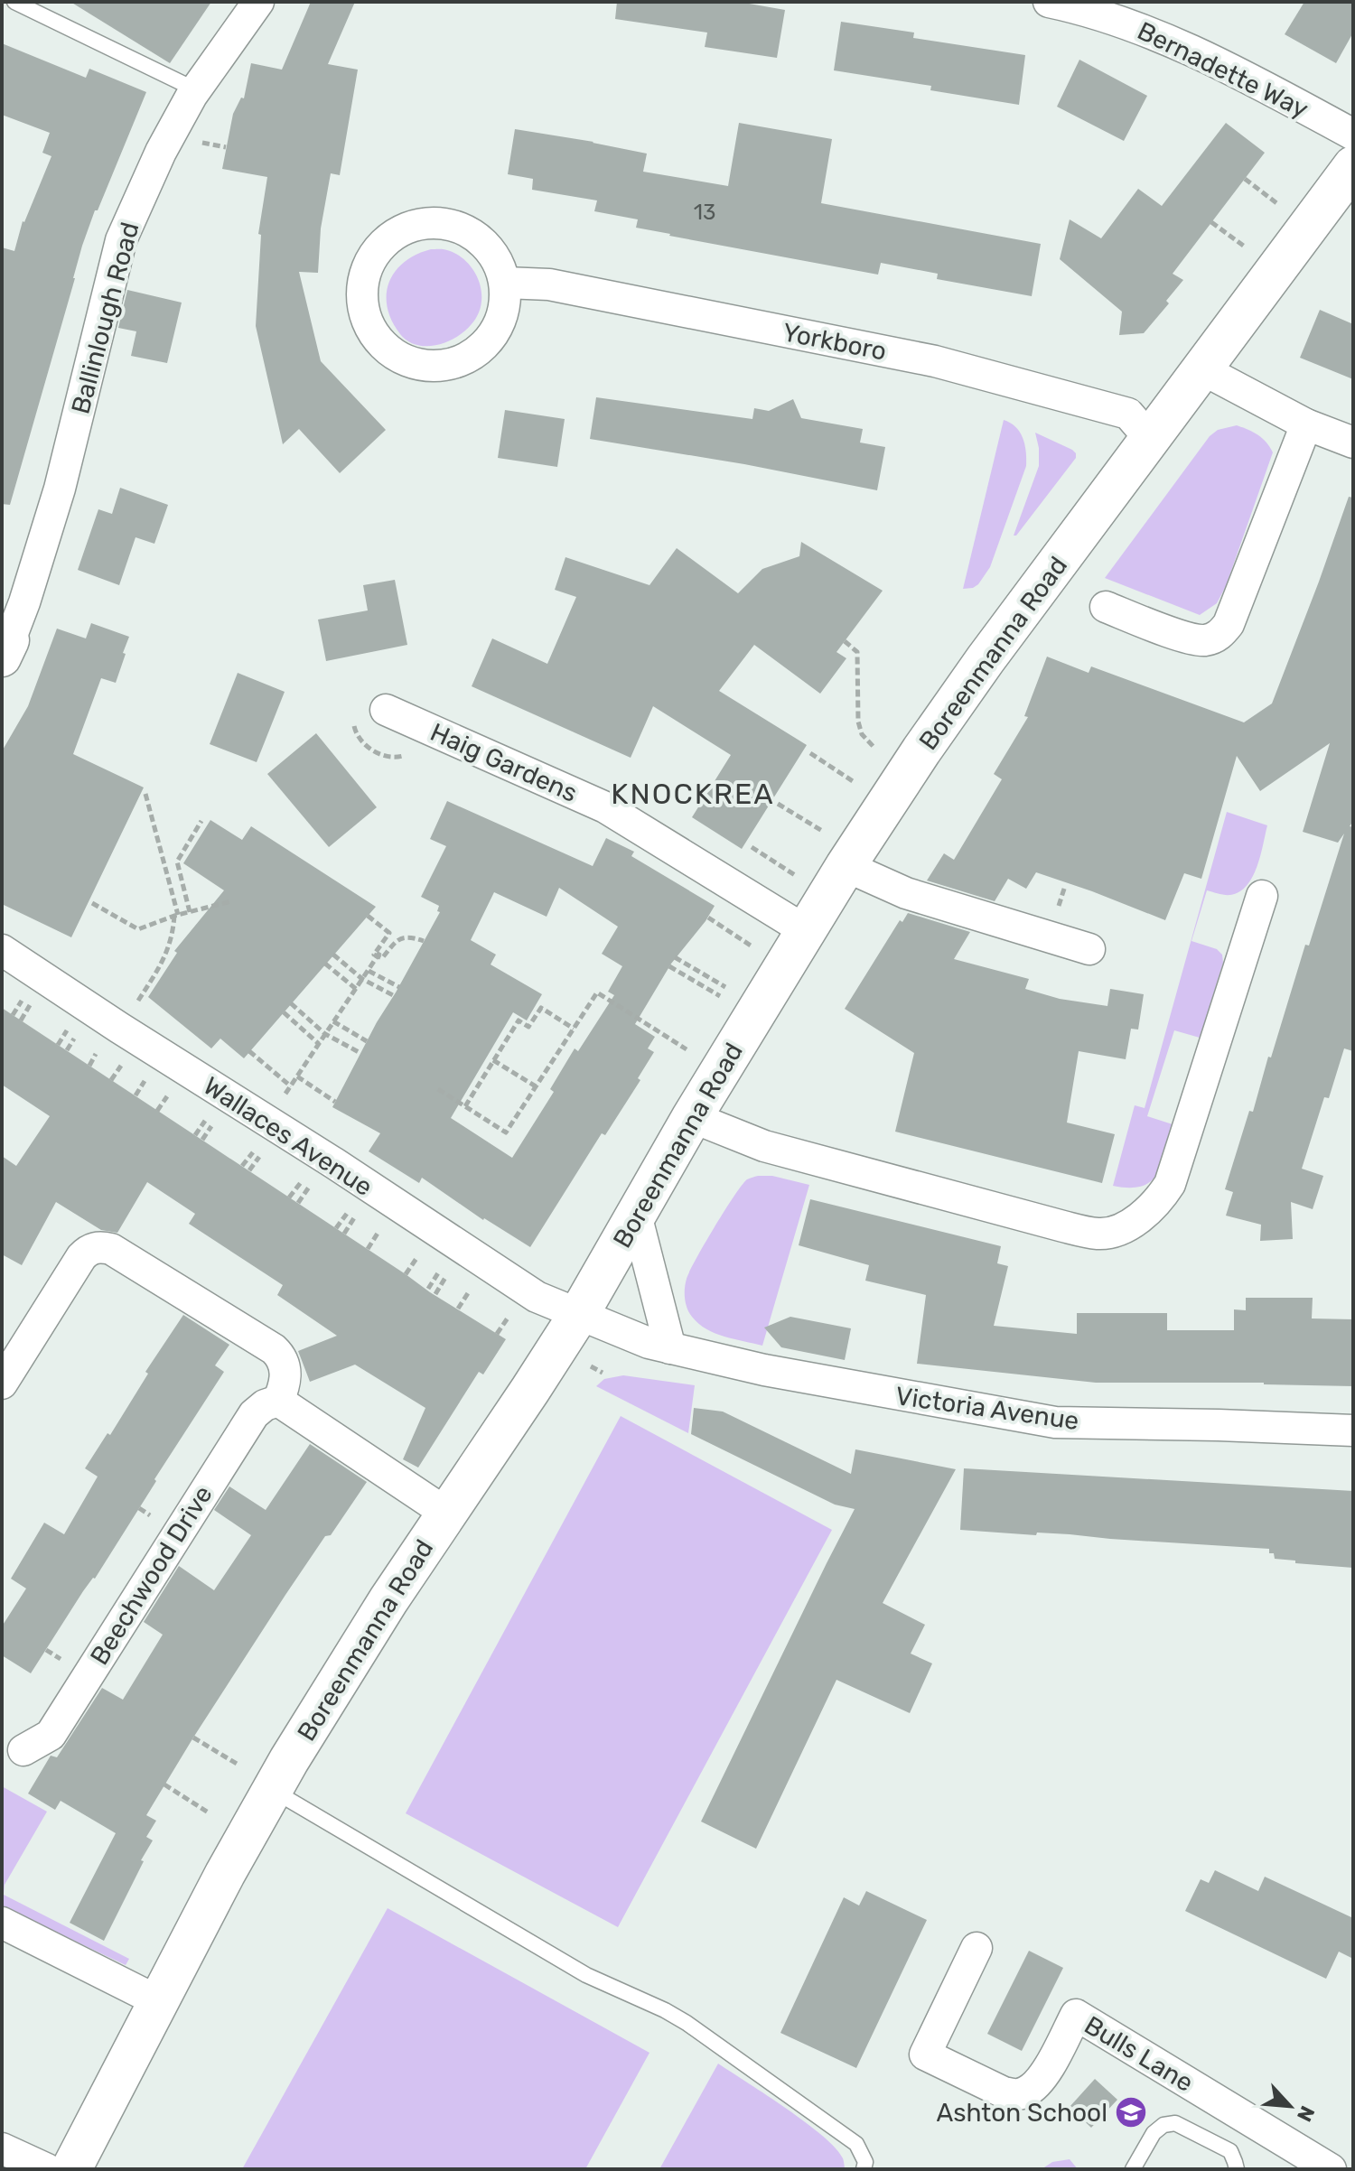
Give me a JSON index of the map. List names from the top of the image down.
{
  "streets": {
    "main road": ["Boreenmanna Road"],
    "street": [
      "Bernadette Way",
      "Ballinlough Road",
      "Yorkboro",
      "Haig Gardens",
      "Wallaces Avenue",
      "Victoria Avenue",
      "Beechwood Drive",
      "Bulls Lane"
    ]
  },
  "crossings": [
    ["Yorkboro", "Boreenmanna Road"],
    ["Boreenmanna Road", "Haig Gardens"],
    ["Boreenmanna Road", "Wallaces Avenue"],
    ["Boreenmanna Road", "Victoria Avenue"],
    ["Wallaces Avenue", "Victoria Avenue"]
  ],
  "districts": ["KNOCKREA"],
  "places": {
    "school or university": ["Ashton School"]
  },
  "house_numbers": ["13"],
  "north": "bottom right"
}
